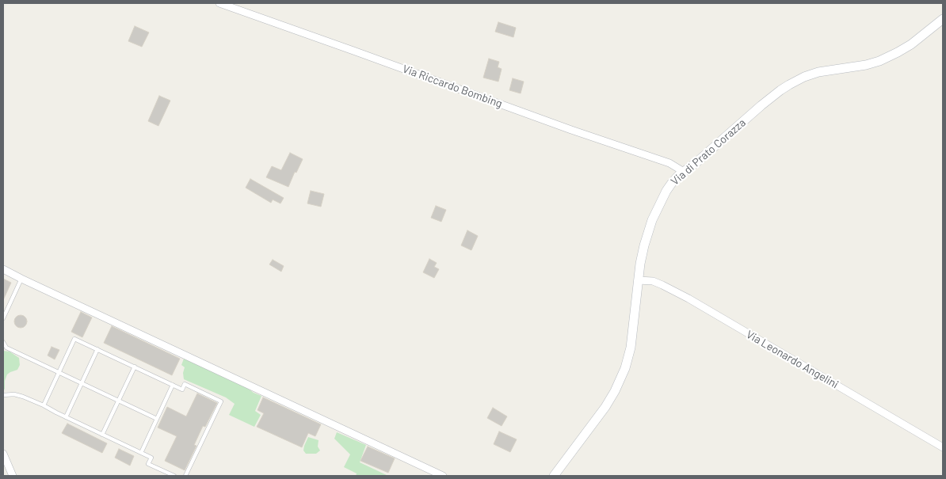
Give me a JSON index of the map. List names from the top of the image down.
{
  "streets": {
    "street": ["Via Riccardo Bombing", "Via di Prato Corazza", "Via Leonardo Angelini"]
  },
  "crossings": [
    ["Via Riccardo Bombing", "Via di Prato Corazza"],
    ["Via di Prato Corazza", "Via Leonardo Angelini"]
  ]
}
